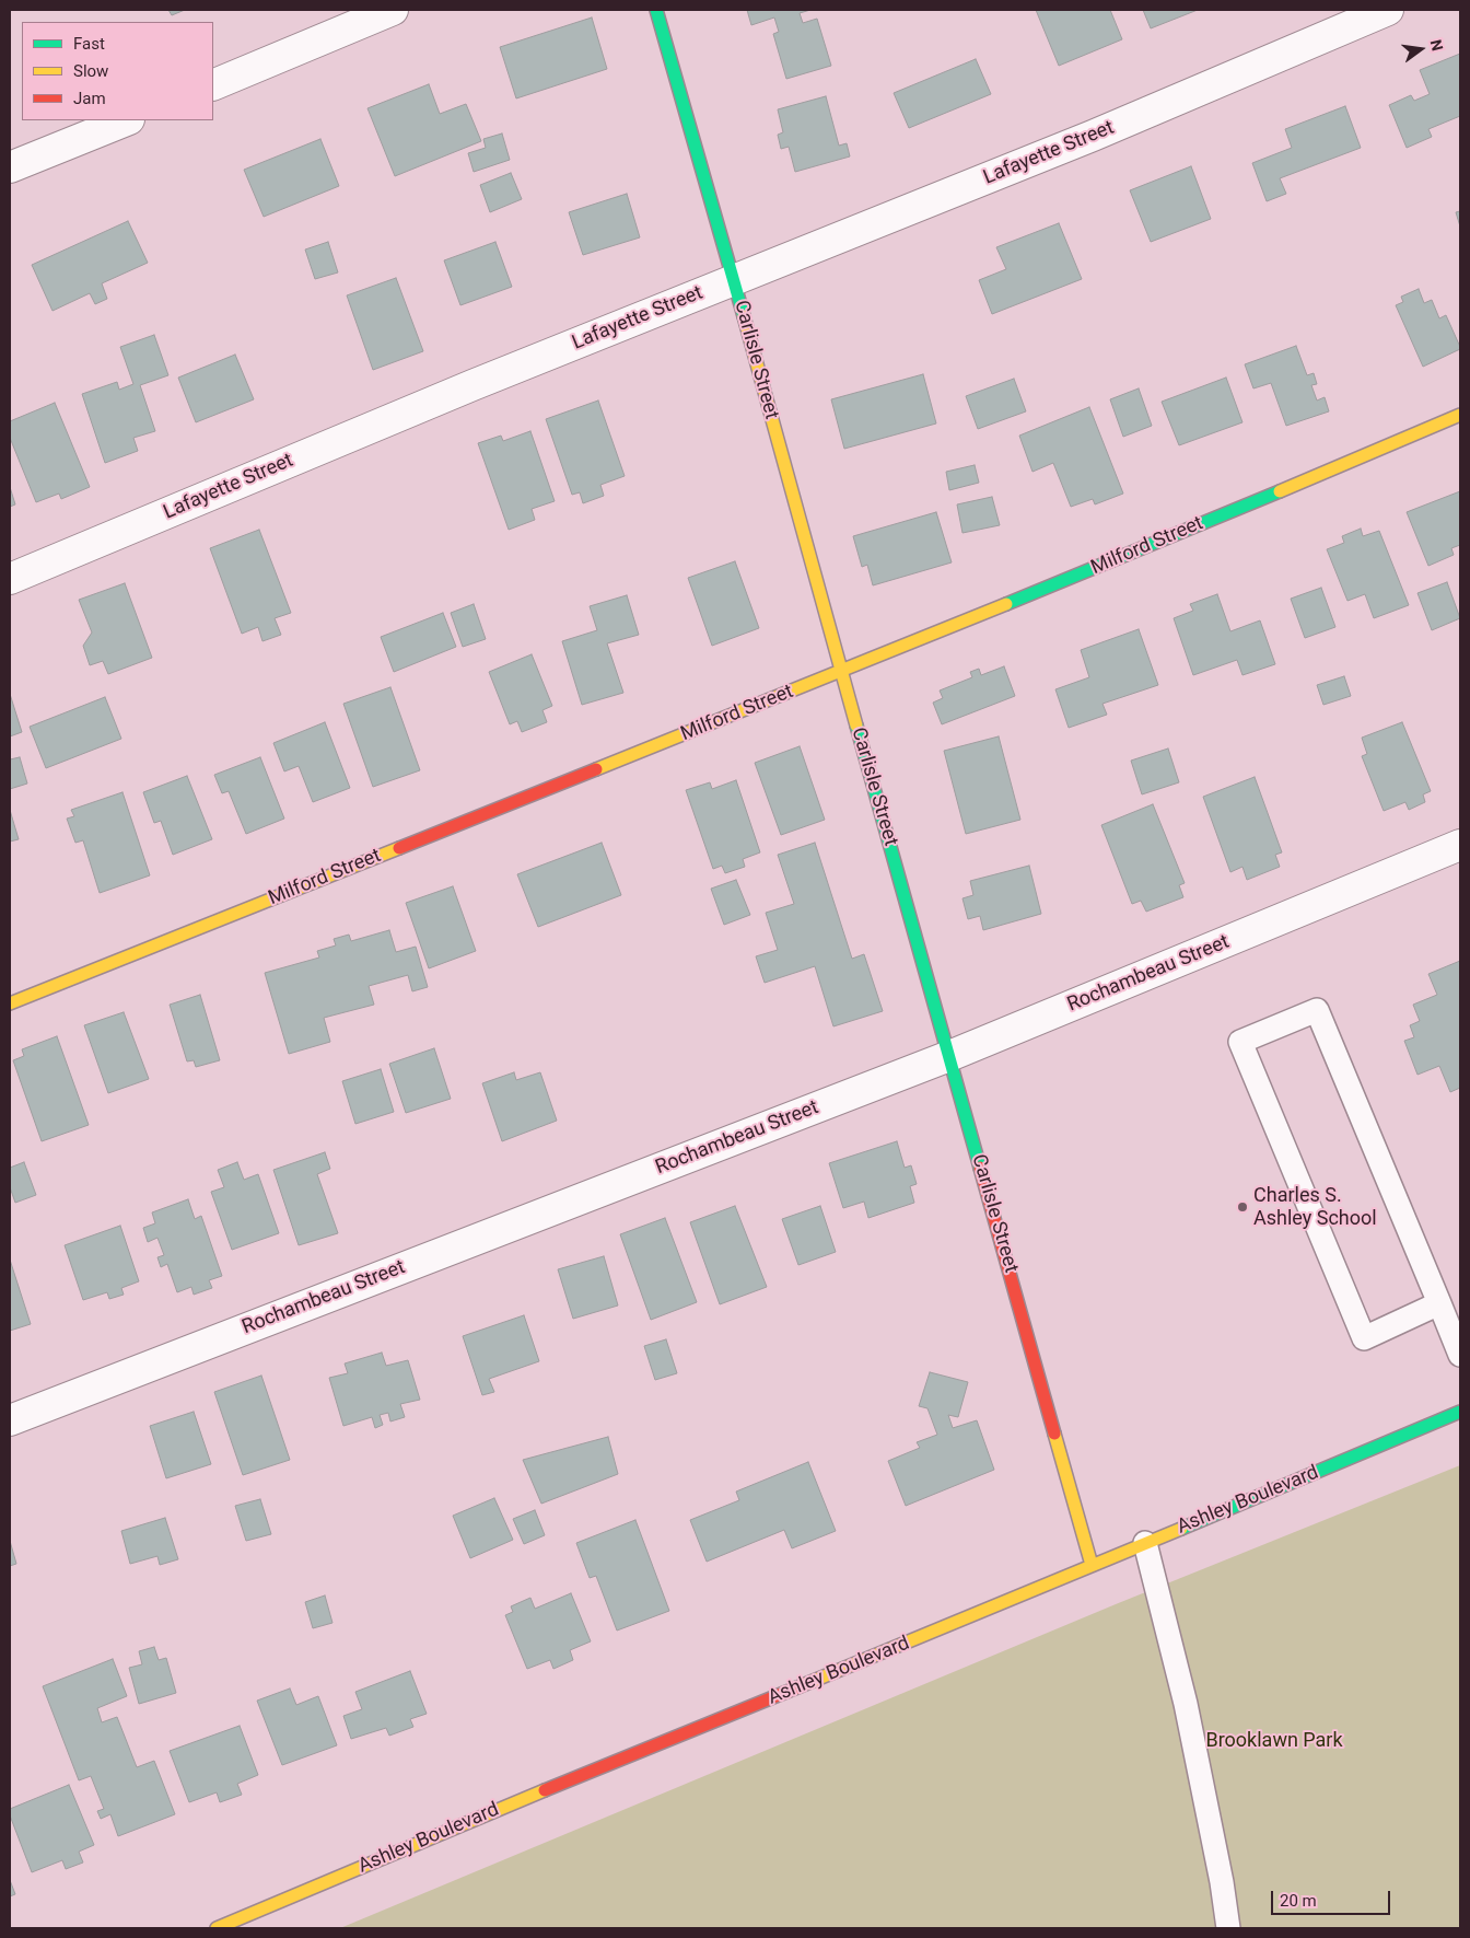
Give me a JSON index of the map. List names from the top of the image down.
{
  "streets": {
    "street": [
      "Lafayette Street",
      "Carlisle Street",
      "Milford Street",
      "Rochambeau Street",
      "Ashley Boulevard"
    ]
  },
  "crossings": [
    ["Lafayette Street", "Carlisle Street"],
    ["Carlisle Street", "Milford Street"],
    ["Carlisle Street", "Rochambeau Street"],
    ["Carlisle Street", "Ashley Boulevard"]
  ],
  "parks": ["Brooklawn Park"],
  "places": ["Charles S. Ashley School"],
  "legend": ["Fast", "Slow", "Jam"],
  "scale_bar": "20 m",
  "north": "right"
}
